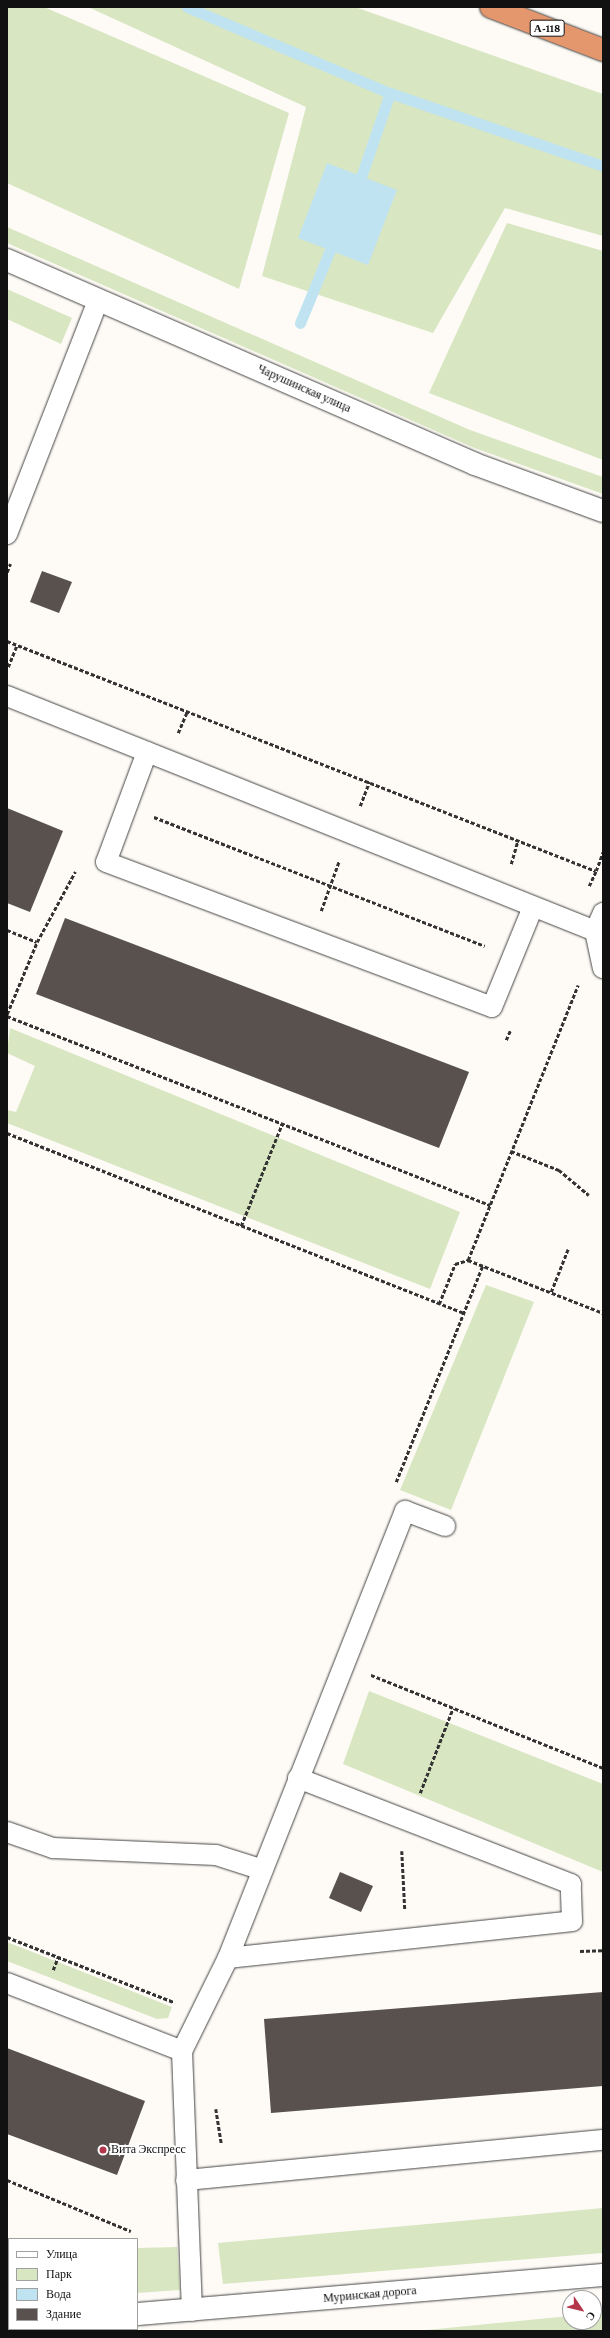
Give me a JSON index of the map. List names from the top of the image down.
{
  "streets": {
    "highway": ["А-118"],
    "street": ["Чарушинская улица", "Муринская дорога"]
  },
  "places": ["Вита Экспресс"],
  "legend": [
    "Улица",
    "Парк",
    "Вода",
    "Здание"
  ],
  "north": "bottom right"
}
